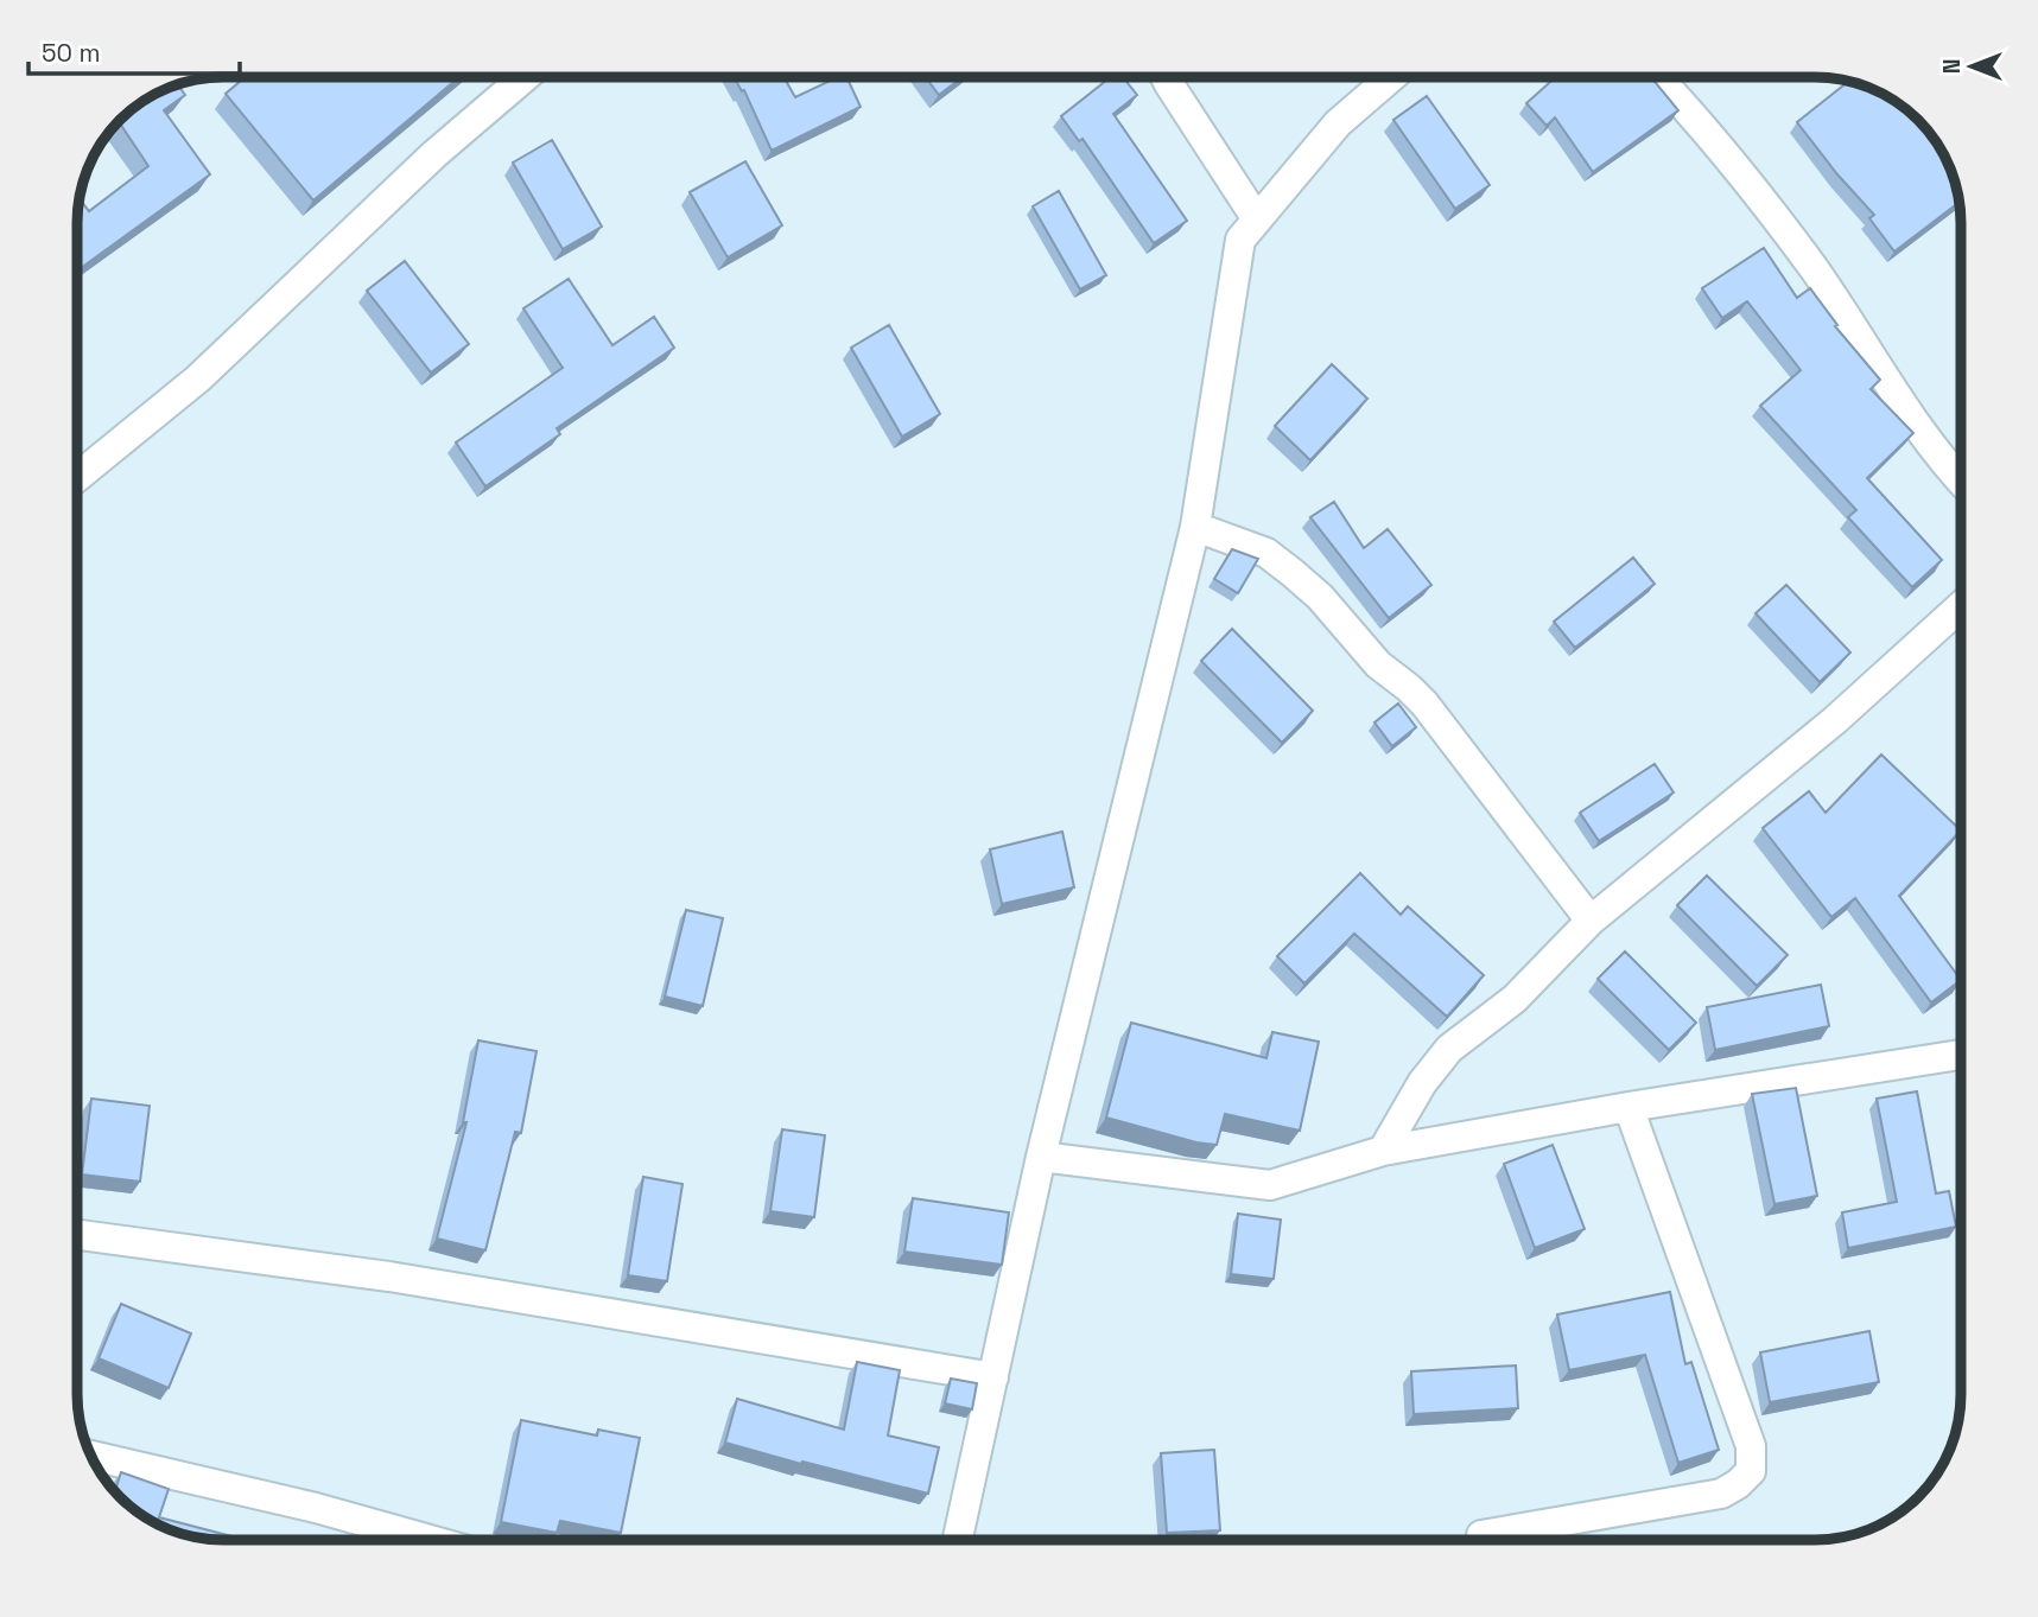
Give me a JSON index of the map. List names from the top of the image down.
{
  "scale_bar": "50 m",
  "north": "left"
}
